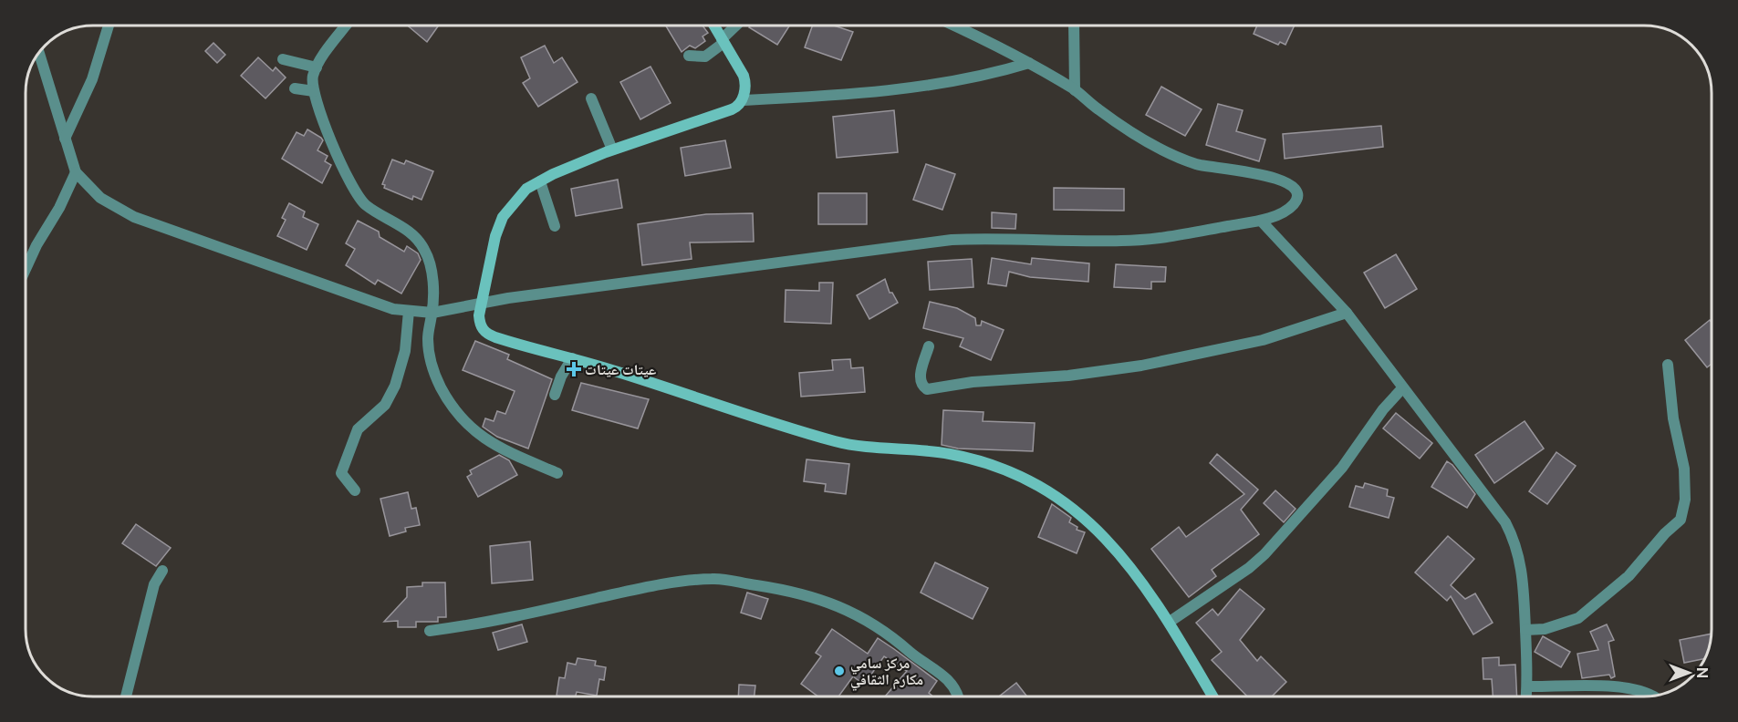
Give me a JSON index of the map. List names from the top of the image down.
{
  "places": {
    "health": ["عيتات عيتات"],
    "other": ["مركز سامي مكارم الثقافي"]
  },
  "north": "right"
}
